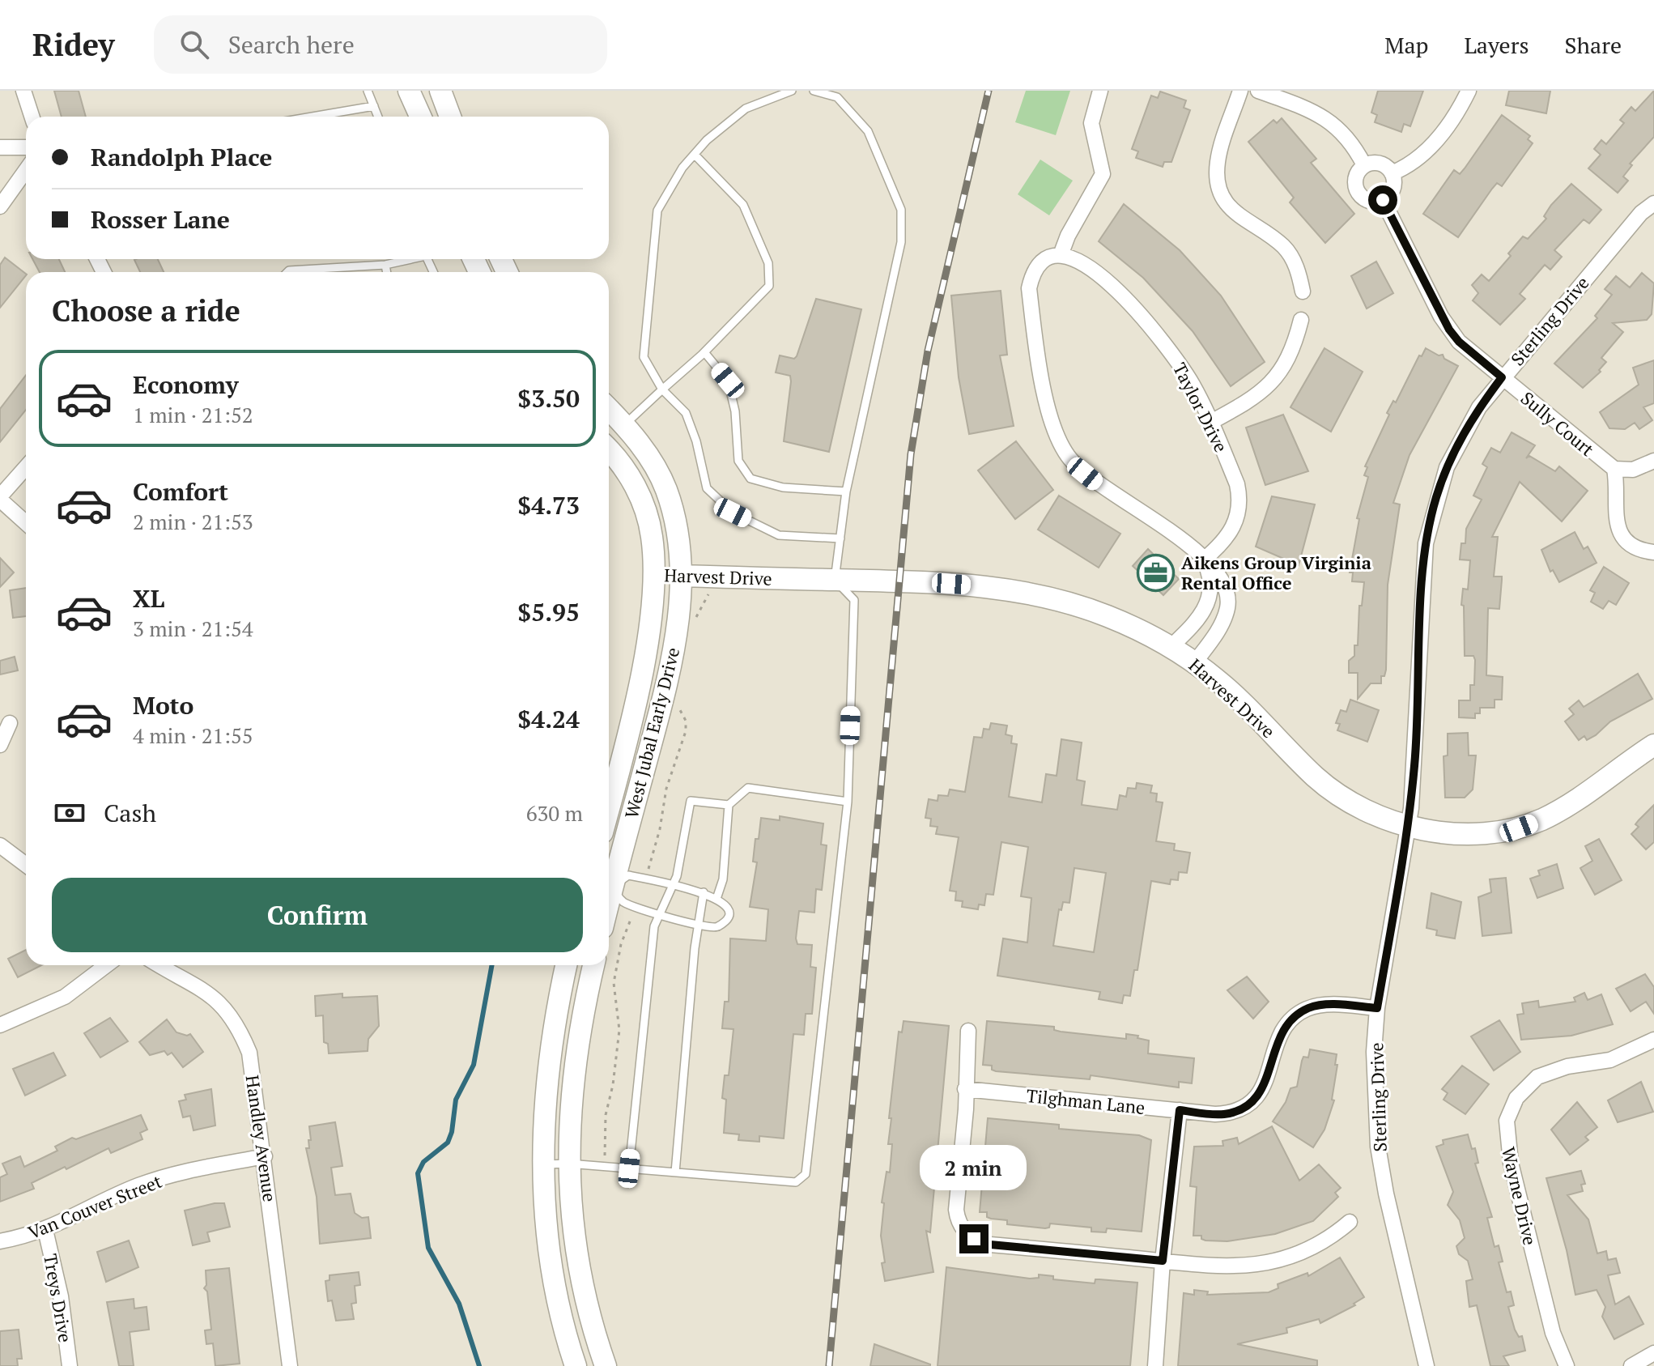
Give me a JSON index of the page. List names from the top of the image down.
{
  "streets": {
    "main road": ["Harvest Drive", "West Jubal Early Drive"],
    "street": [
      "Sterling Drive",
      "Taylor Drive",
      "Sully Court",
      "Tilghman Lane",
      "Handley Avenue",
      "Wayne Drive",
      "Van Couver Street",
      "Treys Drive"
    ]
  },
  "crossings": [
    ["Sterling Drive", "Sully Court"],
    ["Sterling Drive", "Harvest Drive"],
    ["Sterling Drive", "Tilghman Lane"],
    ["Harvest Drive", "West Jubal Early Drive"],
    ["Handley Avenue", "Van Couver Street"],
    ["Van Couver Street", "Treys Drive"]
  ],
  "places": {
    "office": ["Aikens Group Virginia Rental Office"]
  },
  "page": {
    "header": "Ridey",
    "search": "Search here",
    "nav": ["Map", "Layers", "Share"],
    "banner": ["Randolph Place", "Rosser Lane"],
    "heading": "Choose a ride",
    "list": [
      {
        "name": "Economy",
        "note": "1 min · 21:52",
        "value": "$3.50"
      },
      {
        "name": "Comfort",
        "note": "2 min · 21:53",
        "value": "$4.73"
      },
      {
        "name": "XL",
        "note": "3 min · 21:54",
        "value": "$5.95"
      },
      {
        "name": "Moto",
        "note": "4 min · 21:55",
        "value": "$4.24"
      }
    ],
    "pay": ["Cash", "630 m"],
    "buttons": "Confirm",
    "bubble": "2 min"
  }
}
